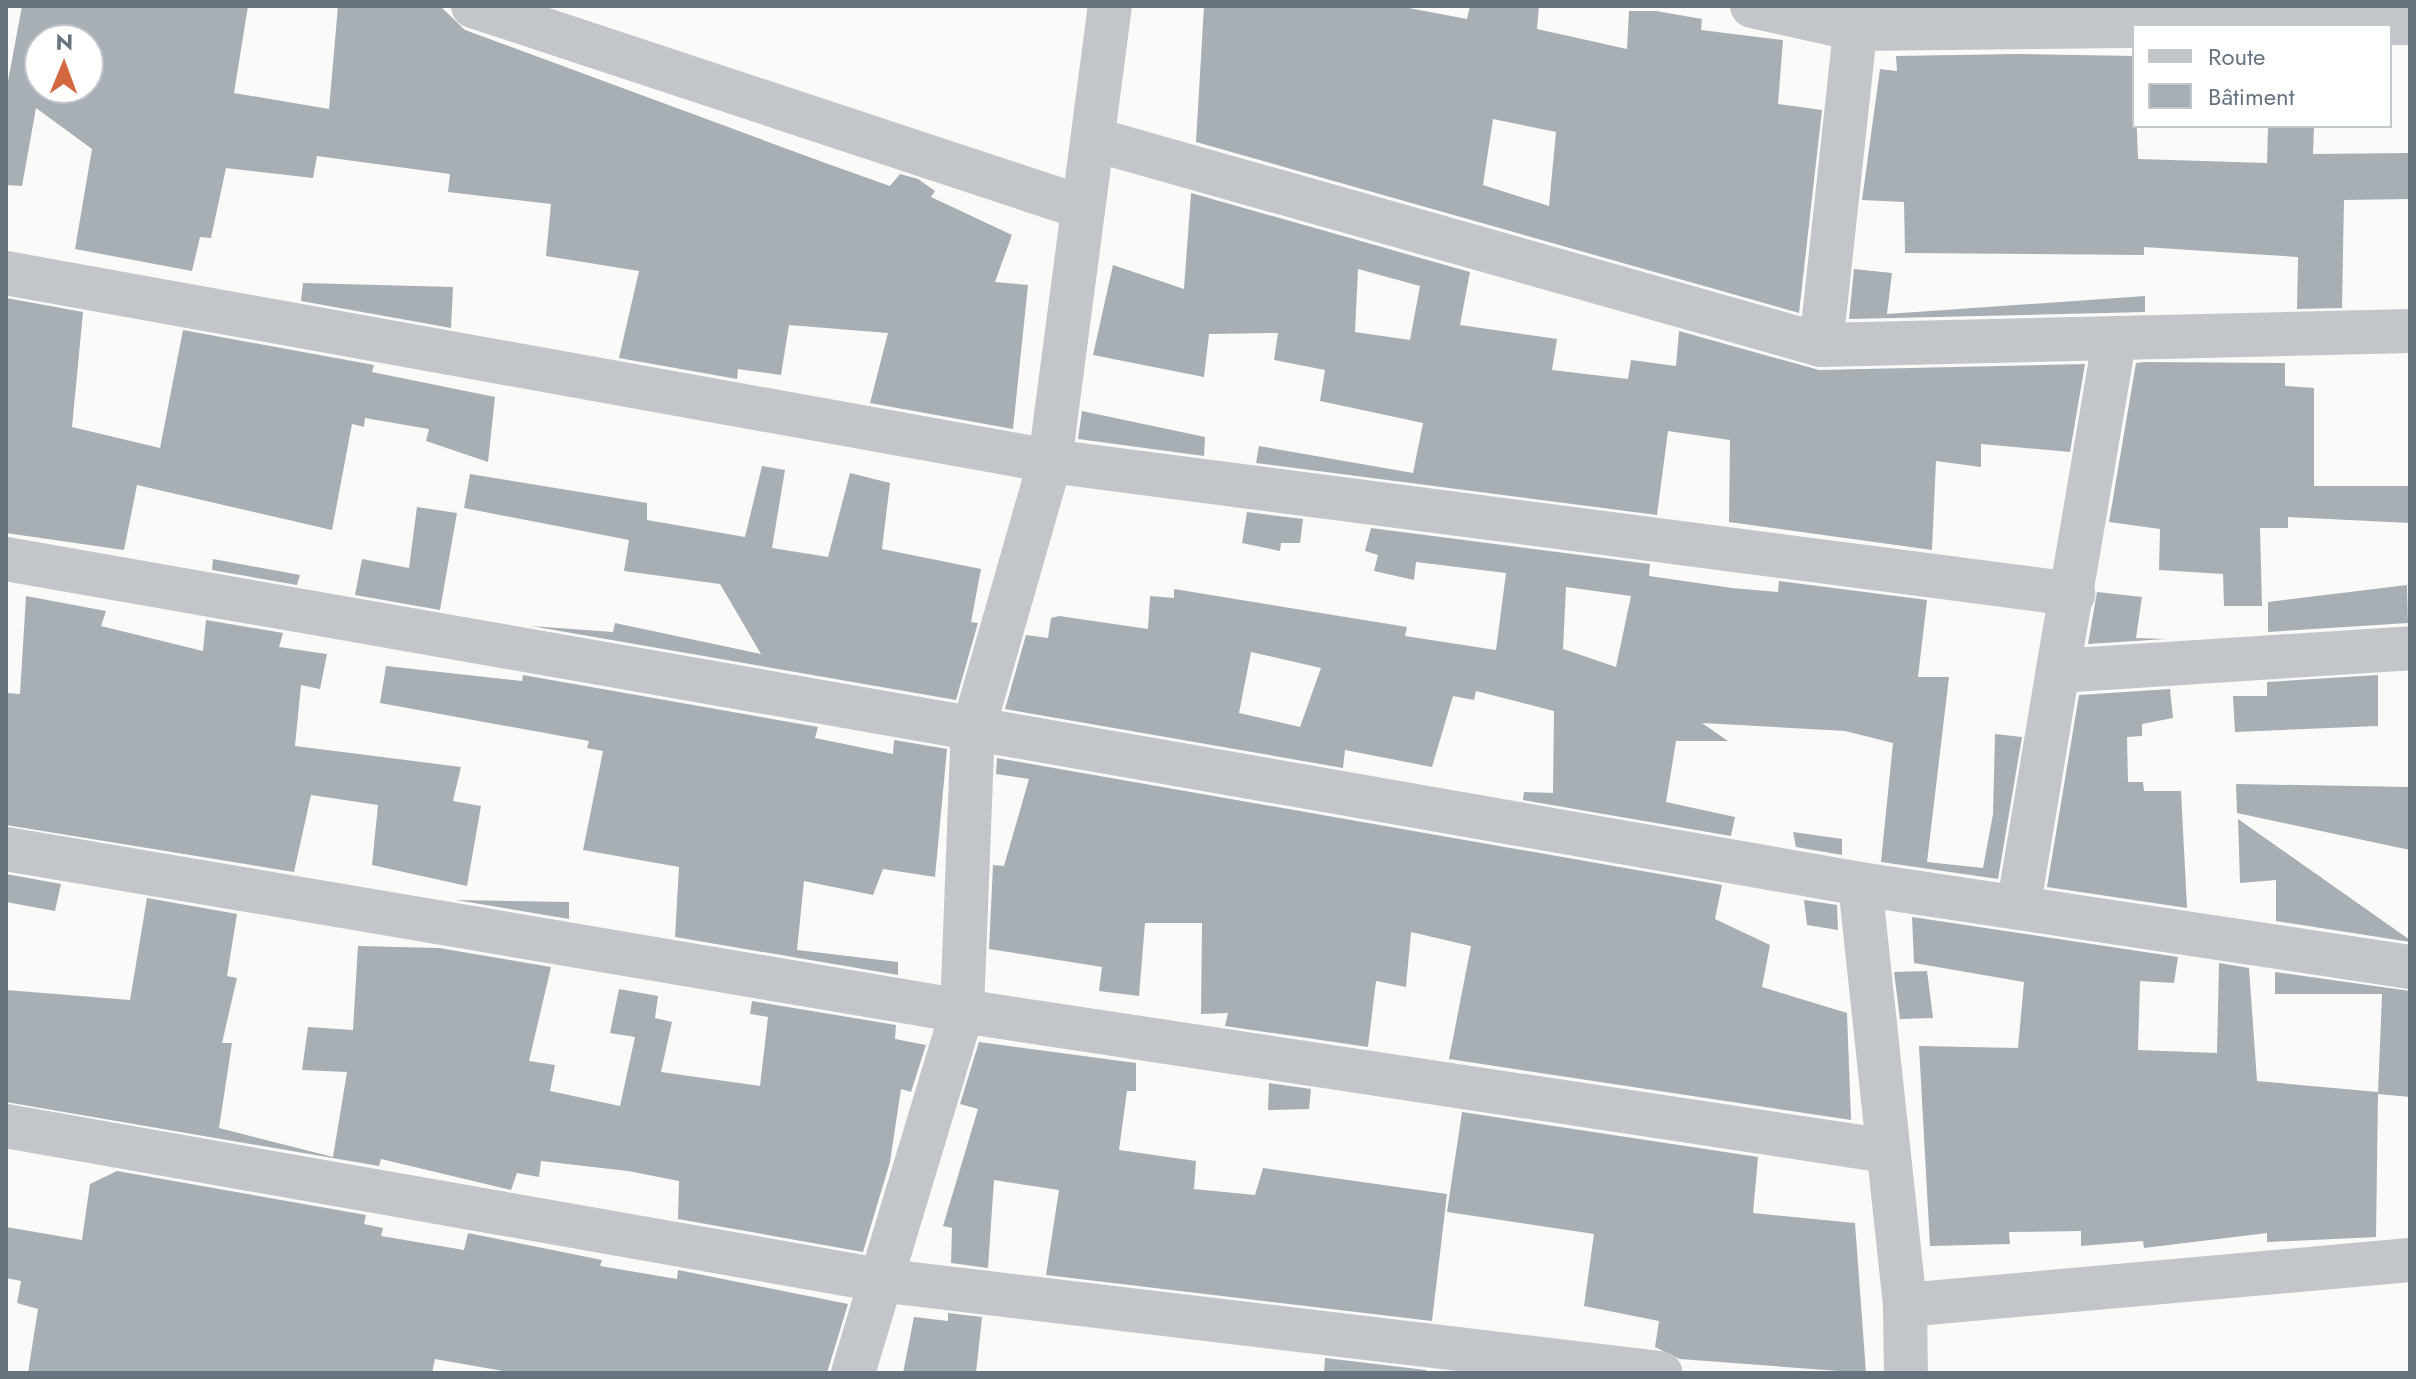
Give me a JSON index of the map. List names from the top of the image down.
{
  "legend": ["Route", "Bâtiment"],
  "north": "top"
}
